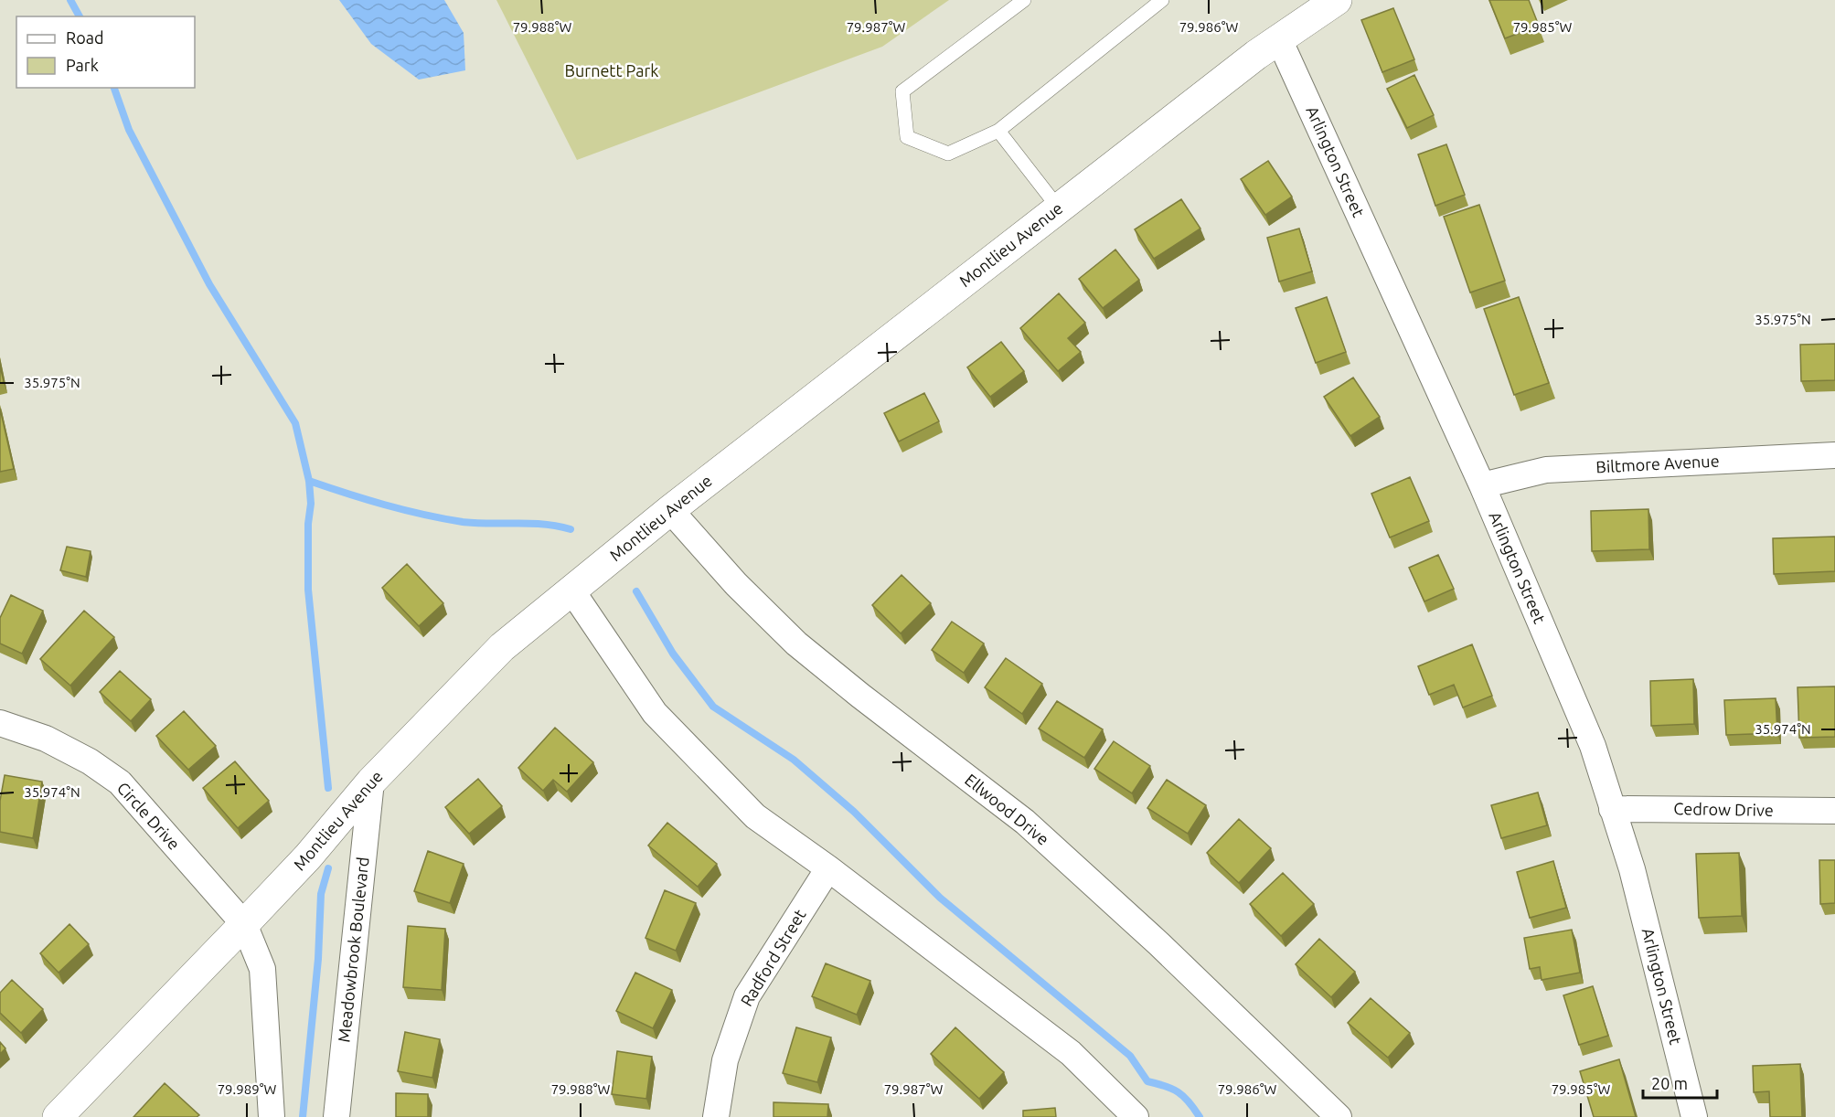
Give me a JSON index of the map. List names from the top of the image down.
{
  "streets": {
    "street": [
      "Arlington Street",
      "Montlieu Avenue",
      "Biltmore Avenue",
      "Ellwood Drive",
      "Cedrow Drive",
      "Circle Drive",
      "Meadowbrook Boulevard",
      "Radford Street"
    ]
  },
  "crossings": [
    ["Arlington Street", "Montlieu Avenue"],
    ["Arlington Street", "Biltmore Avenue"],
    ["Arlington Street", "Cedrow Drive"],
    ["Montlieu Avenue", "Ellwood Drive"],
    ["Montlieu Avenue", "Circle Drive"],
    ["Montlieu Avenue", "Meadowbrook Boulevard"]
  ],
  "parks": ["Burnett Park"],
  "legend": ["Road", "Park"],
  "scale_bar": "20 m",
  "coordinates": [
    "79.988°W",
    "79.987°W",
    "79.986°W",
    "79.985°W",
    "35.975°N",
    "35.974°N",
    "79.989°W"
  ]
}
